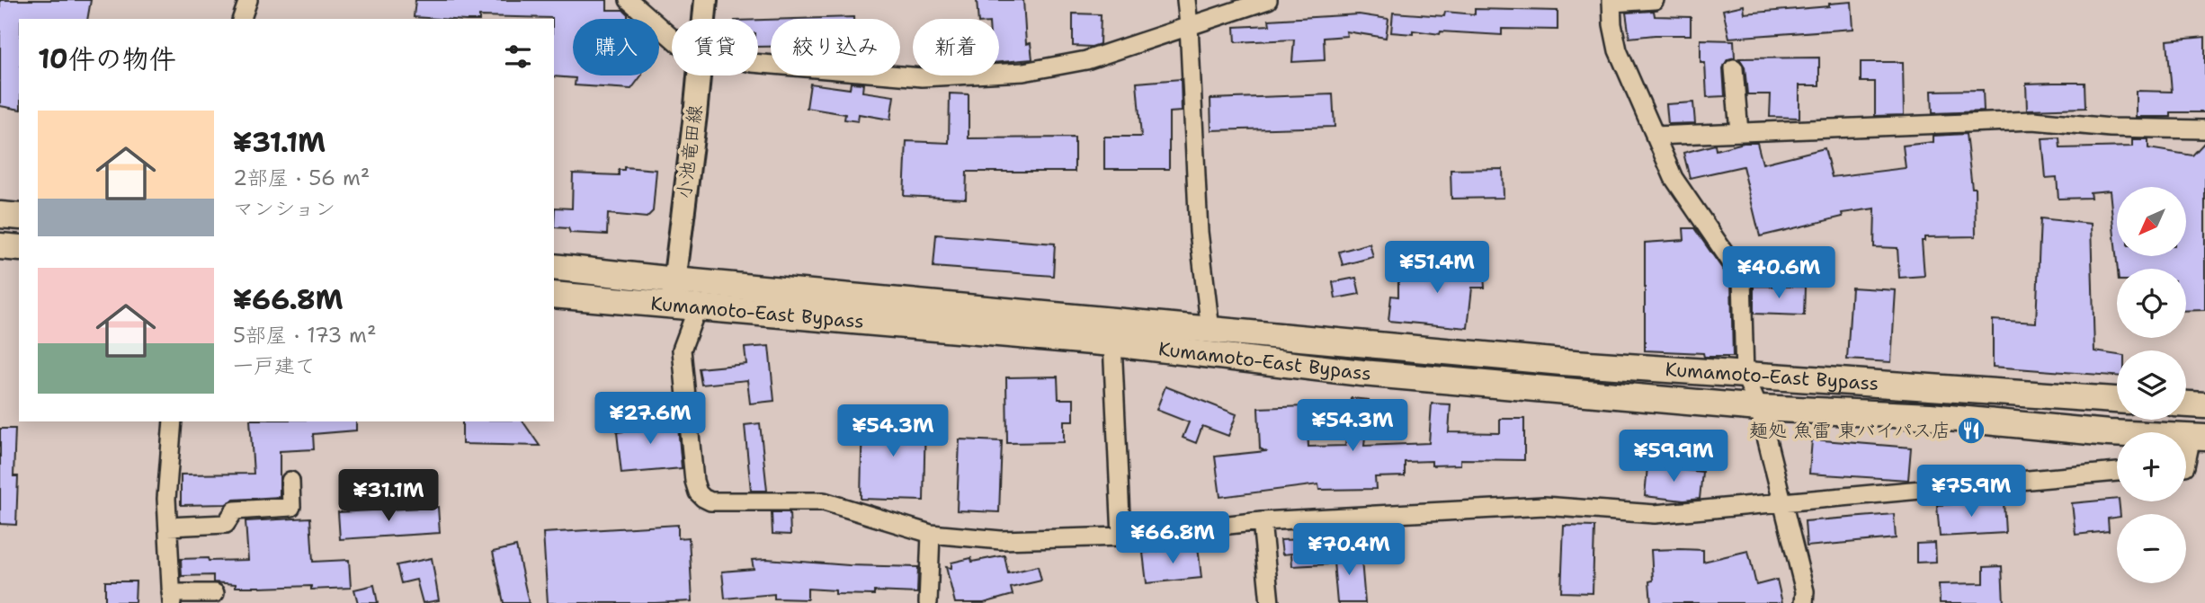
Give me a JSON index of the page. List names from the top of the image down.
{
  "streets": {
    "highway": ["Kumamoto-East Bypass"],
    "main road": ["小池竜田線"]
  },
  "crossings": [
    ["小池竜田線", "Kumamoto-East Bypass"]
  ],
  "places": {
    "restaurant": ["麺処 魚雷 東バイパス店"]
  },
  "north": "bottom left",
  "page": {
    "chip": [
      "購入",
      "賃貸",
      "絞り込み",
      "新着"
    ],
    "heading": "10件の物件",
    "list": [
      {
        "name": "¥31.1M",
        "note": "2部屋 · 56 m² · マンション"
      },
      {
        "name": "¥66.8M",
        "note": "5部屋 · 173 m² · 一戸建て"
      }
    ],
    "map_buttons": ["+", "−"],
    "price": [
      "¥51.4M",
      "¥40.6M",
      "¥27.6M",
      "¥54.3M",
      "¥54.3M",
      "¥59.9M",
      "¥75.9M",
      "¥31.1M",
      "¥66.8M",
      "¥70.4M"
    ]
  }
}
